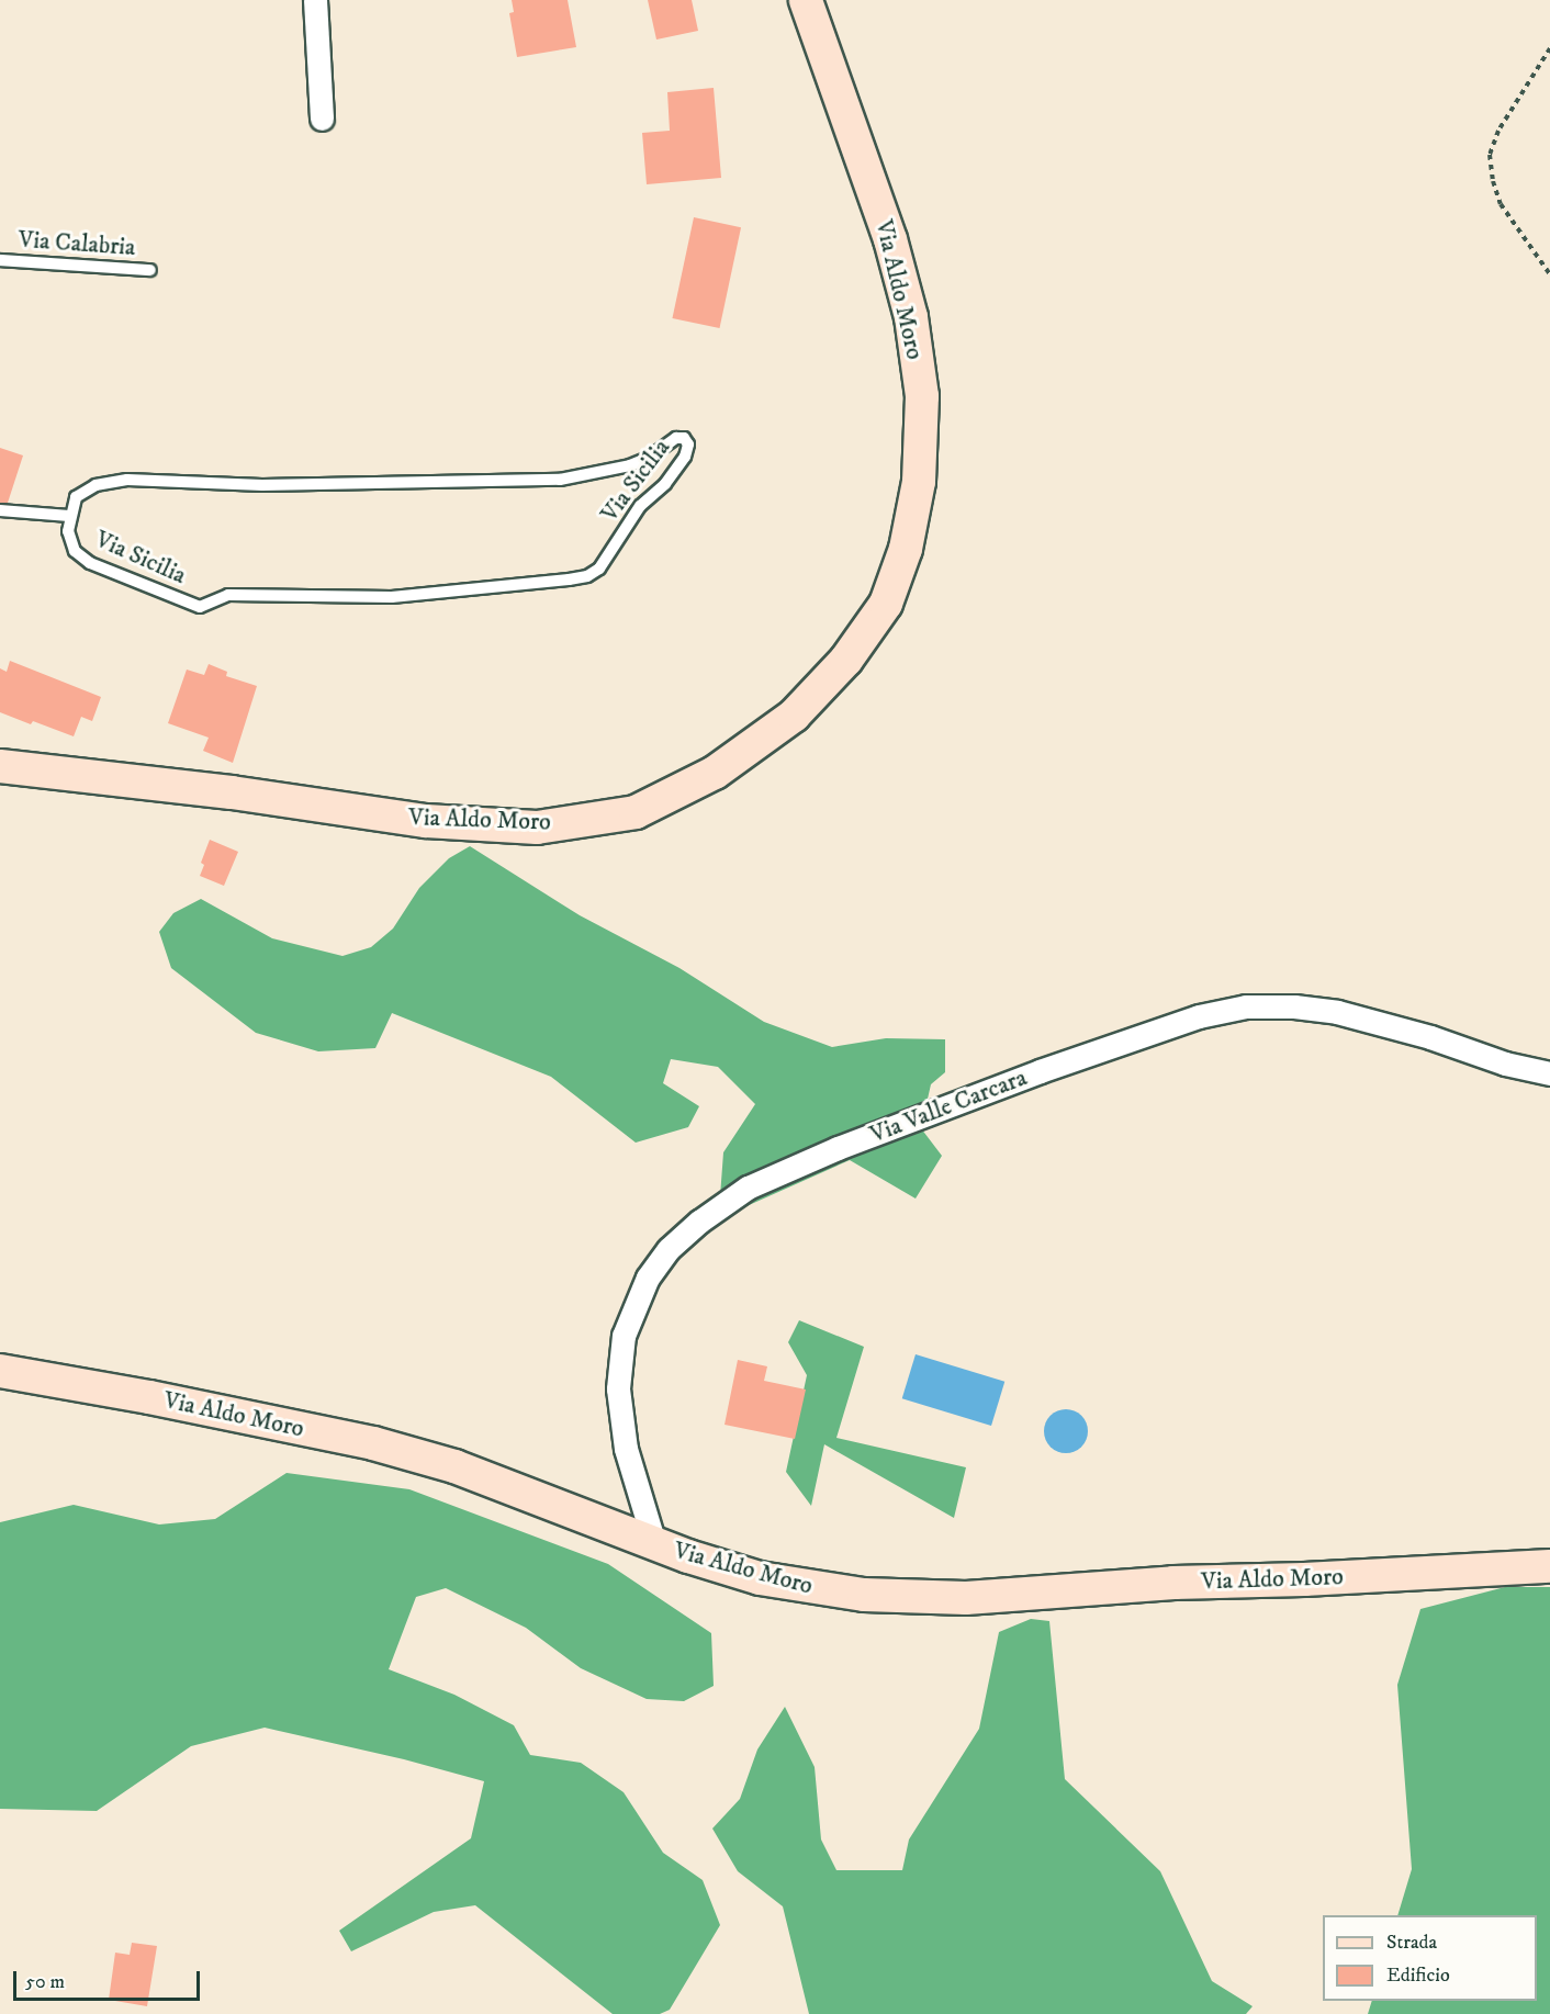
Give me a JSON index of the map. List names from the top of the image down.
{
  "streets": {
    "main road": ["Via Aldo Moro"],
    "street": ["Via Valle Carcara"],
    "lane": ["Via Calabria", "Via Sicilia"]
  },
  "crossings": [
    ["Via Aldo Moro", "Via Valle Carcara"]
  ],
  "legend": ["Strada", "Edificio"],
  "scale_bar": "50 m"
}
